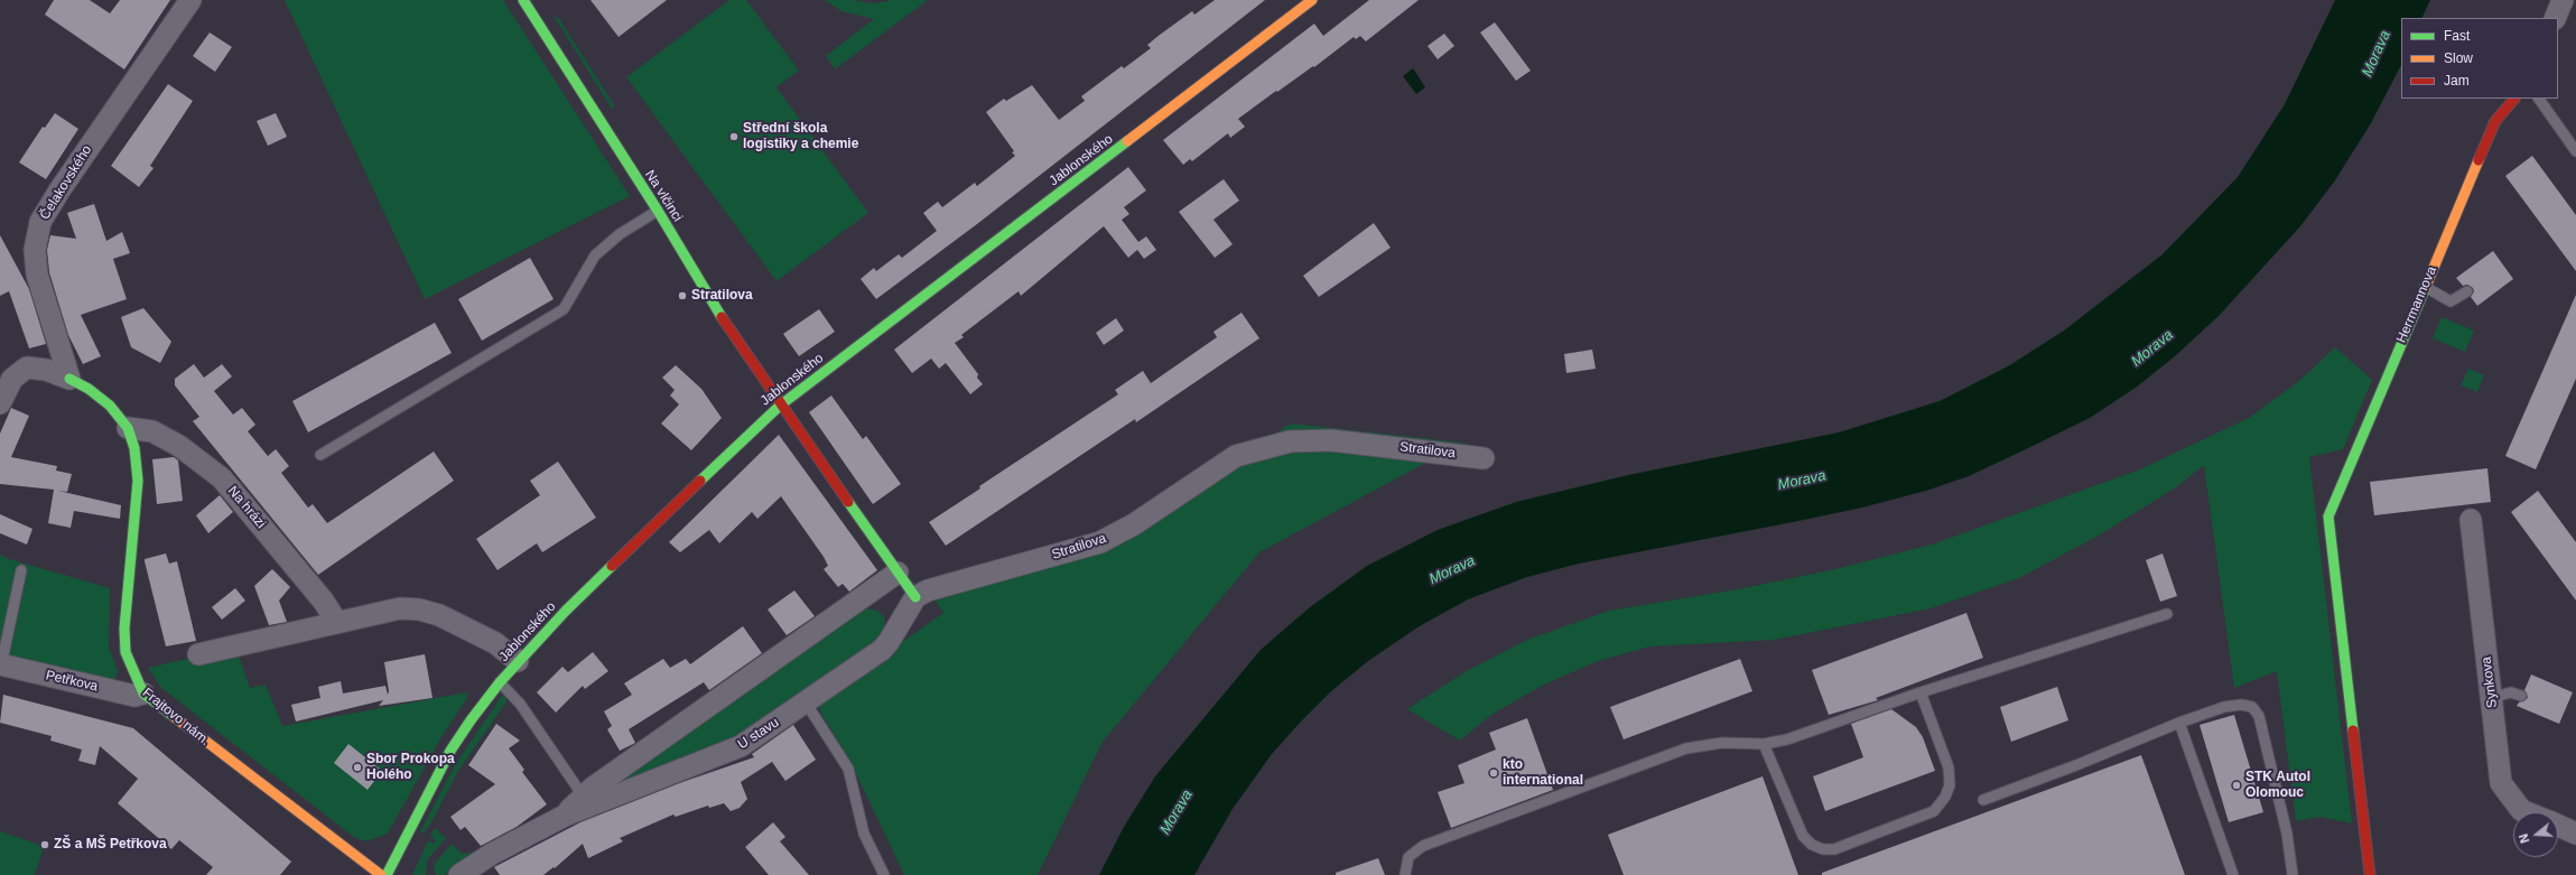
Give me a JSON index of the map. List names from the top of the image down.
{
  "streets": {
    "street": [
      "Jablonského",
      "Čelakovského",
      "Na vlčinci",
      "Herrmannova",
      "Stratilova",
      "Na hrázi",
      "Petřkova",
      "Synkova",
      "Frajtovo nám.",
      "U stavu"
    ]
  },
  "crossings": [
    ["Jablonského", "Na vlčinci"],
    ["Stratilova", "U stavu"],
    ["Na hrázi", "Frajtovo nám."],
    ["Petřkova", "Frajtovo nám."]
  ],
  "water": ["Morava"],
  "places": [
    "Střední škola logistiky a chemie",
    "Stratilova",
    "Sbor Prokopa Holého",
    "kto international",
    "STK Autol Olomouc",
    "ZŠ a MŠ Petřkova"
  ],
  "legend": ["Fast", "Slow", "Jam"],
  "north": "left"
}
